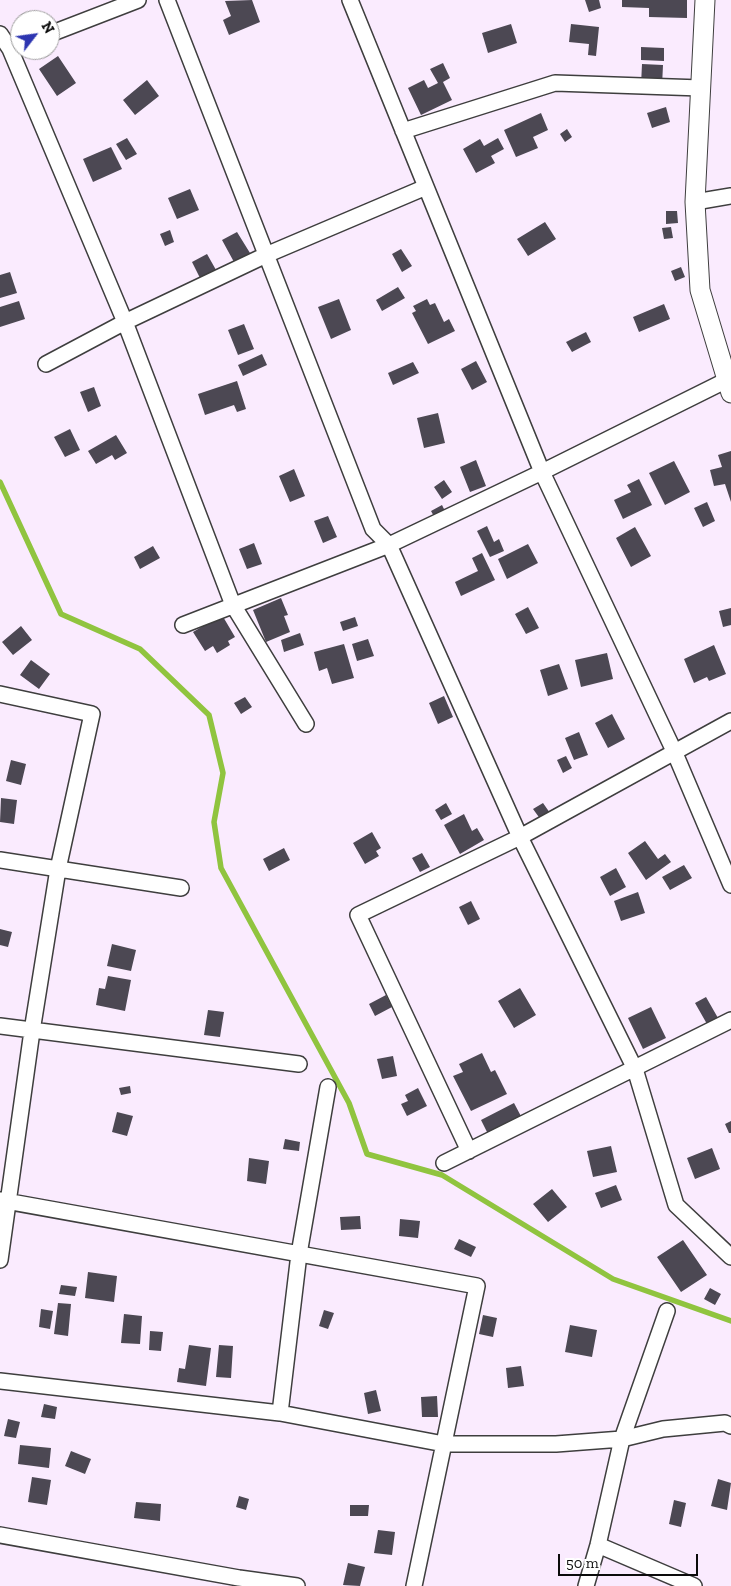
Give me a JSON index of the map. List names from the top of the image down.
{
  "scale_bar": "50 m",
  "north": "top right"
}
